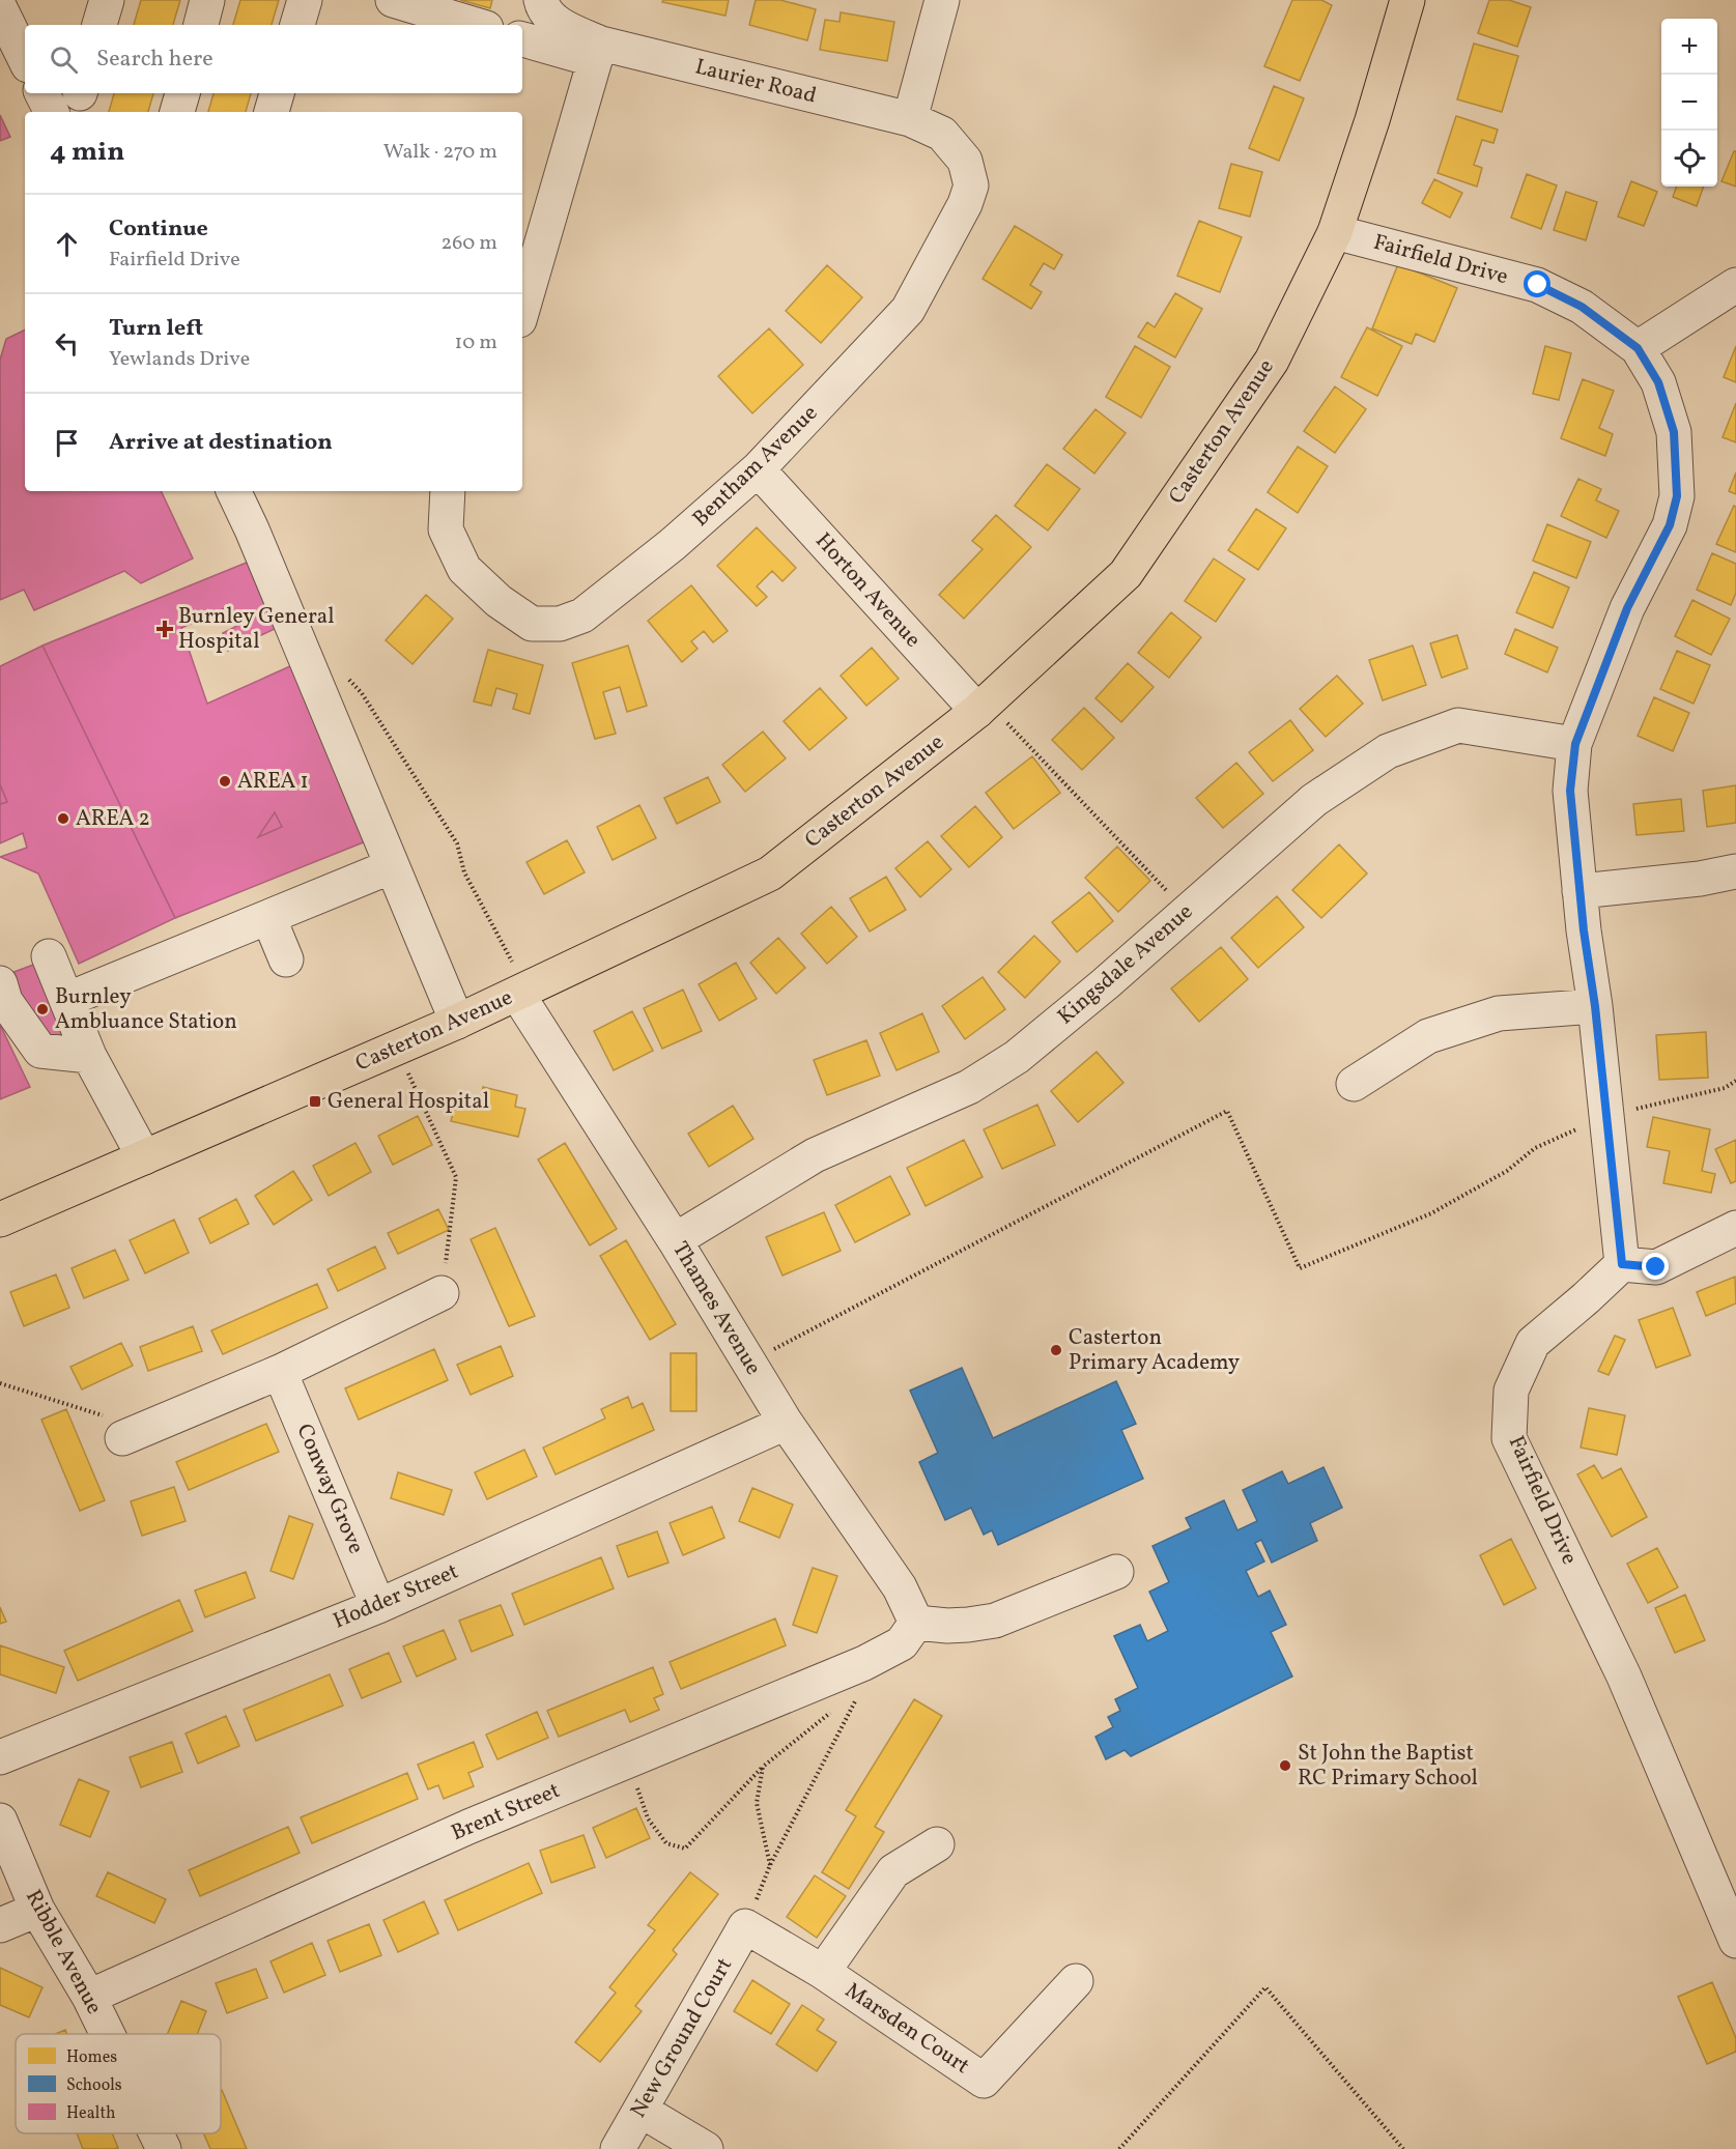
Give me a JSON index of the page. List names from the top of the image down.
{
  "streets": {
    "highway": ["Casterton Avenue"],
    "street": [
      "Laurier Road",
      "Fairfield Drive",
      "Bentham Avenue",
      "Horton Avenue",
      "Kingsdale Avenue",
      "Thames Avenue",
      "Conway Grove",
      "Hodder Street",
      "Brent Street",
      "Ribble Avenue",
      "Marsden Court",
      "New Ground Court"
    ]
  },
  "crossings": [
    ["Laurier Road", "Bentham Avenue"],
    ["Fairfield Drive", "Casterton Avenue"],
    ["Fairfield Drive", "Kingsdale Avenue"],
    ["Casterton Avenue", "Horton Avenue"],
    ["Casterton Avenue", "Thames Avenue"],
    ["Bentham Avenue", "Horton Avenue"],
    ["Kingsdale Avenue", "Thames Avenue"],
    ["Thames Avenue", "Hodder Street"],
    ["Thames Avenue", "Brent Street"],
    ["Conway Grove", "Hodder Street"],
    ["Brent Street", "Ribble Avenue"],
    ["Marsden Court", "New Ground Court"]
  ],
  "places": {
    "health": ["Burnley General Hospital"],
    "other": [
      "AREA 1",
      "AREA 2",
      "Burnley Ambluance Station",
      "Casterton Primary Academy",
      "St John the Baptist RC Primary School"
    ],
    "transit": ["General Hospital"]
  },
  "legend": ["Homes", "Schools", "Health"],
  "page": {
    "map_buttons": ["+", "−"],
    "search": "Search here",
    "heading": ["4 min", "Walk · 270 m"],
    "list": [
      ["Continue", "Fairfield Drive", "260 m"],
      ["Turn left", "Yewlands Drive", "10 m"],
      "Arrive at destination"
    ]
  }
}
